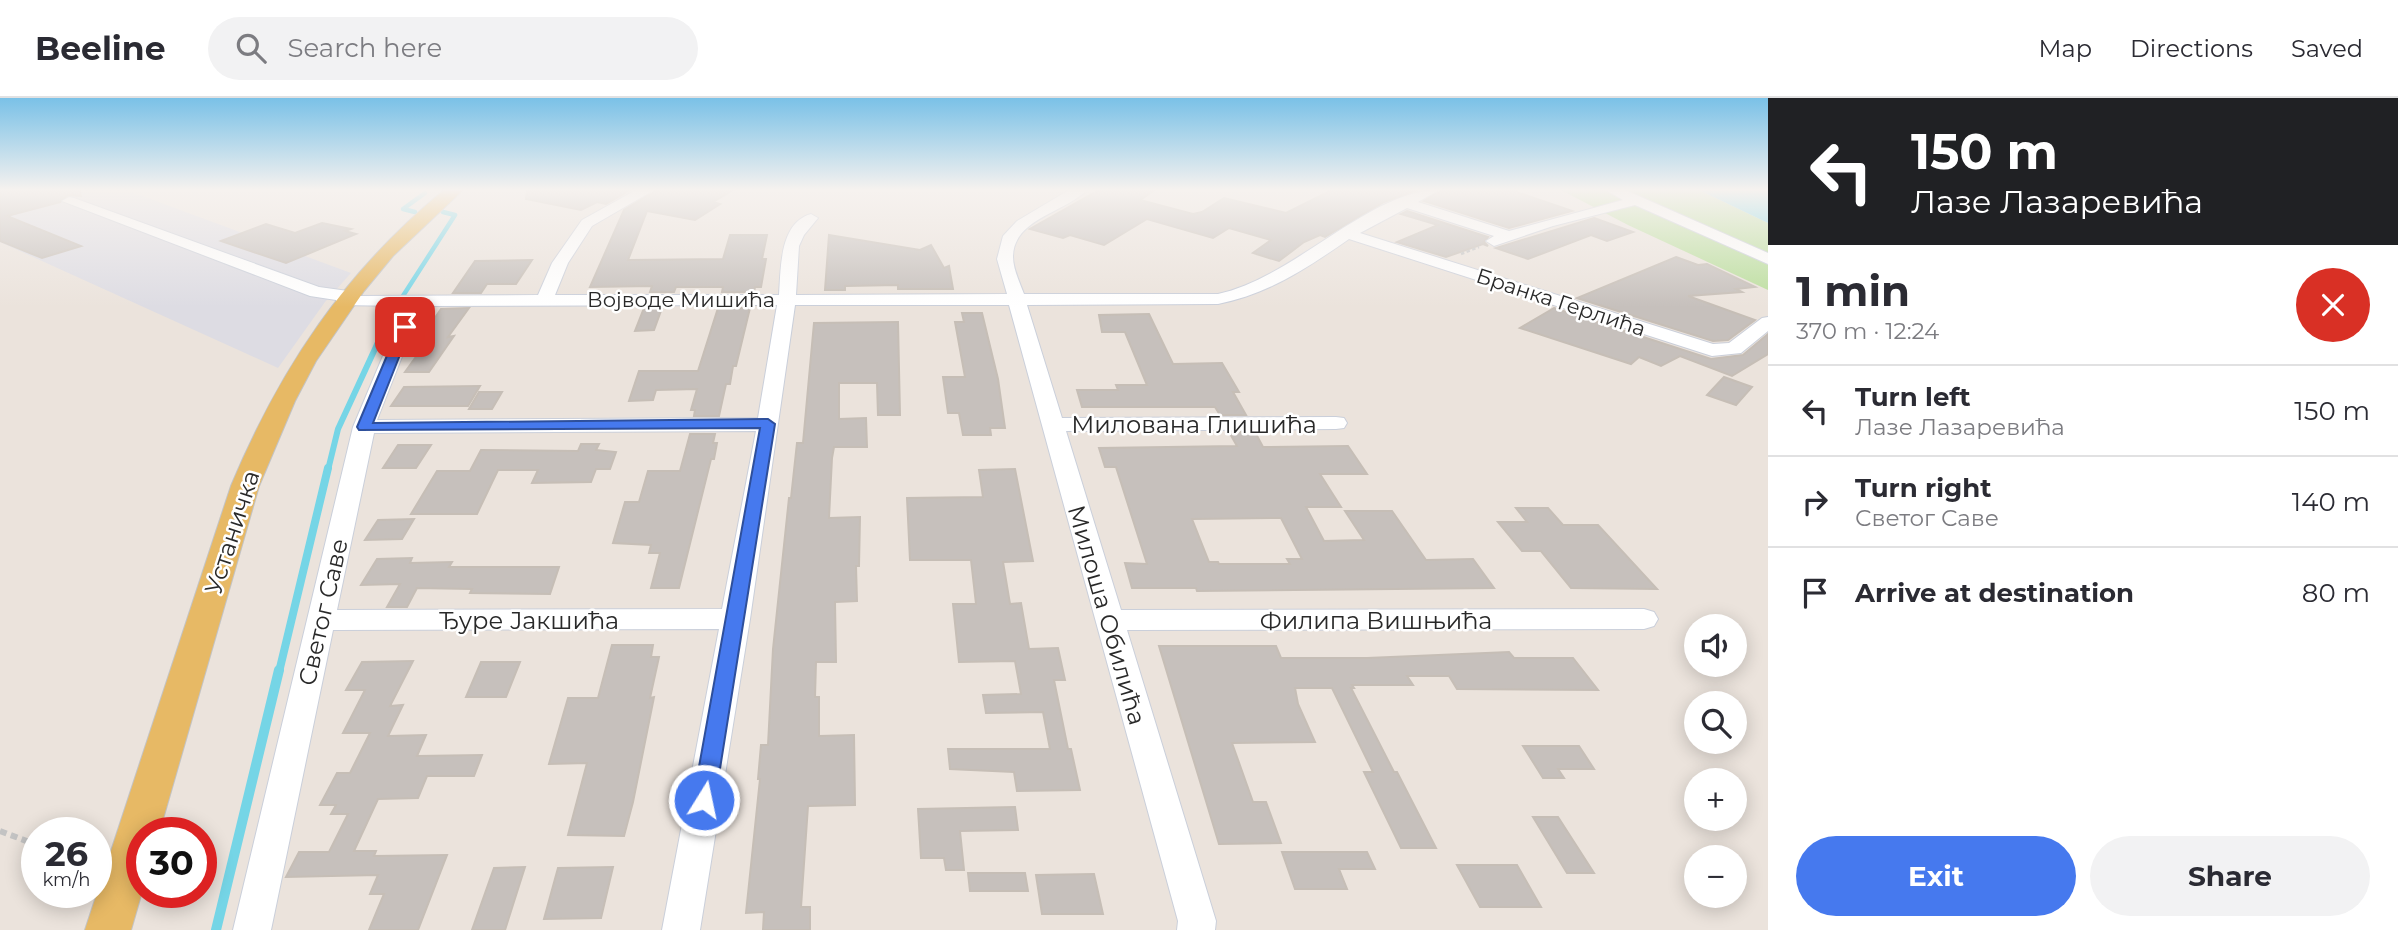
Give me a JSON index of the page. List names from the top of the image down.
{
  "streets": {
    "main road": ["Устаничка"],
    "street": [
      "Војводе Мишића",
      "Бранка Герлића",
      "Милована Глишића",
      "Светог Саве",
      "Милоша Обилића",
      "Ђуре Јакшића",
      "Филипа Вишњића"
    ]
  },
  "crossings": [
    ["Војводе Мишића", "Бранка Герлића"],
    ["Војводе Мишића", "Устаничка"],
    ["Војводе Мишића", "Светог Саве"],
    ["Војводе Мишића", "Милоша Обилића"],
    ["Милована Глишића", "Милоша Обилића"],
    ["Светог Саве", "Ђуре Јакшића"],
    ["Милоша Обилића", "Филипа Вишњића"]
  ],
  "page": {
    "header": "Beeline",
    "search": "Search here",
    "nav": ["Map", "Directions", "Saved"],
    "turn": ["150 m", "Лазе Лазаревића"],
    "heading": ["1 min", "370 m · 12:24"],
    "list": [
      {
        "name": "Turn left",
        "note": "Лазе Лазаревића",
        "value": "150 m"
      },
      {
        "name": "Turn right",
        "note": "Светог Саве",
        "value": "140 m"
      },
      {
        "name": "Arrive at destination",
        "value": "80 m"
      }
    ],
    "map_buttons": ["+", "−"],
    "speed": "26 km/h",
    "limit": "30",
    "buttons": ["Exit", "Share"]
  }
}
